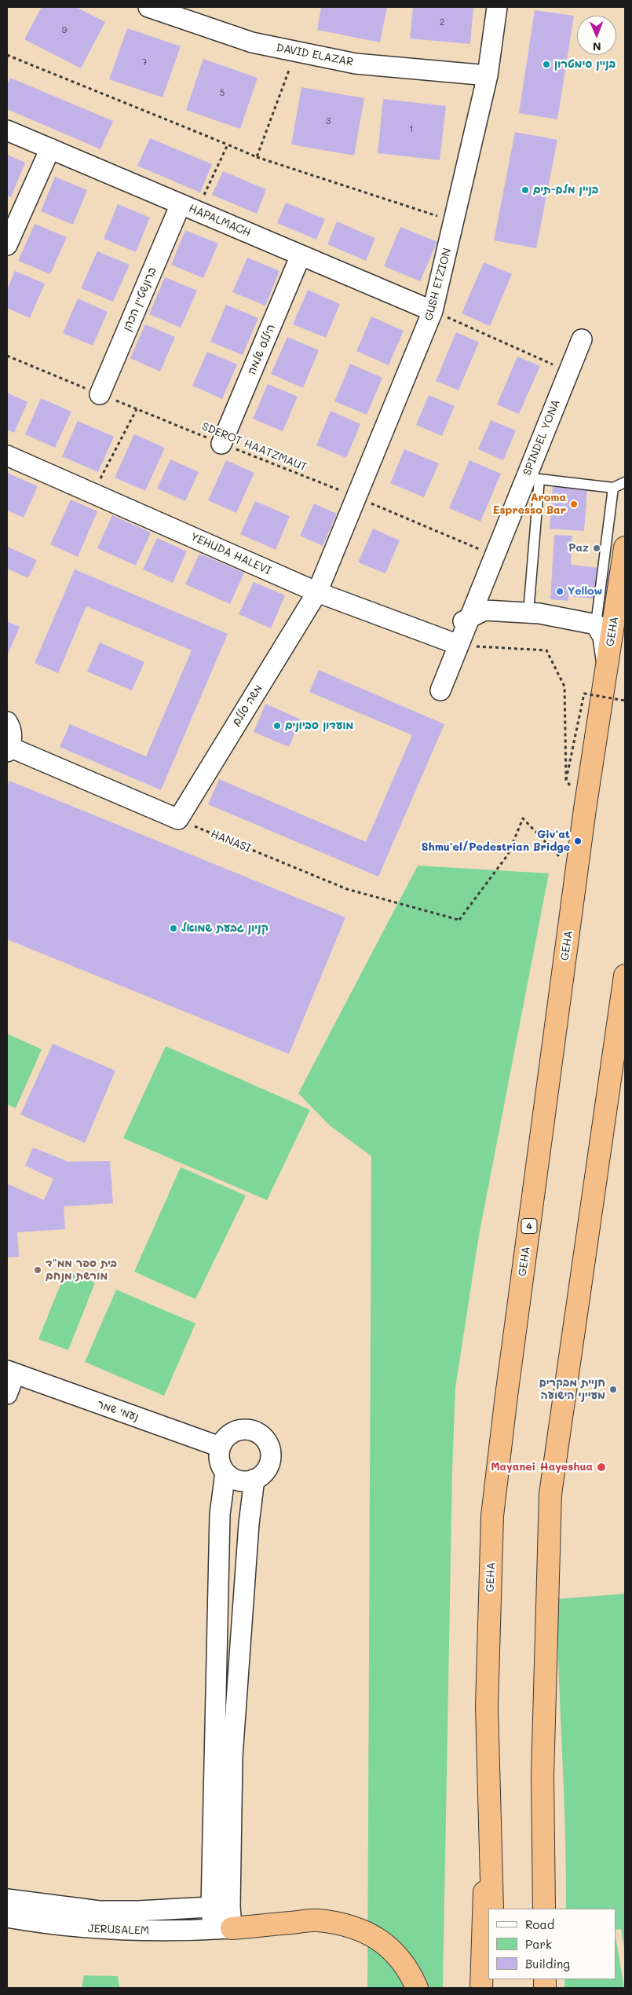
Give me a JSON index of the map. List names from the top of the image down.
{
  "streets": {
    "highway": ["GEHA", "4"],
    "street": [
      "DAVID ELAZAR",
      "HAPALMACH",
      "GUSH ETZION",
      "ברונשטיין הכהן",
      "היללס שלמה",
      "SPINDEL YONA",
      "YEHUDA HALEVI",
      "משה סללם",
      "נעמי שמר",
      "JERUSALEM"
    ],
    "path": ["SDEROT HAATZMAUT", "HANASI"]
  },
  "crossings": [
    ["DAVID ELAZAR", "GUSH ETZION"],
    ["HAPALMACH", "GUSH ETZION"],
    ["HAPALMACH", "ברונשטיין הכהן"],
    ["HAPALMACH", "היללס שלמה"],
    ["GUSH ETZION", "SDEROT HAATZMAUT"],
    ["GUSH ETZION", "YEHUDA HALEVI"],
    ["GUSH ETZION", "משה סללם"],
    ["ברונשטיין הכהן", "SDEROT HAATZMAUT"],
    ["היללס שלמה", "SDEROT HAATZMAUT"],
    ["SPINDEL YONA", "SDEROT HAATZMAUT"],
    ["SPINDEL YONA", "YEHUDA HALEVI"],
    ["YEHUDA HALEVI", "משה סללם"],
    ["משה סללם", "HANASI"]
  ],
  "places": [
    "בניין סימטרון",
    "בניין מלם-תים",
    "Aroma Espresso Bar",
    "Paz",
    "Yellow",
    "מועדון סביונים",
    "Giv'at Shmu'el/Pedestrian Bridge",
    "קניון גבעת שמואל",
    "בית ספר ממ\"ד מורשת מנחם",
    "חניית מבקרים מעייני הישועה",
    "Mayanei Hayeshua"
  ],
  "house_numbers": [
    "2",
    "9",
    "7",
    "5",
    "3",
    "1"
  ],
  "legend": ["Road", "Park", "Building"],
  "north": "bottom"
}
